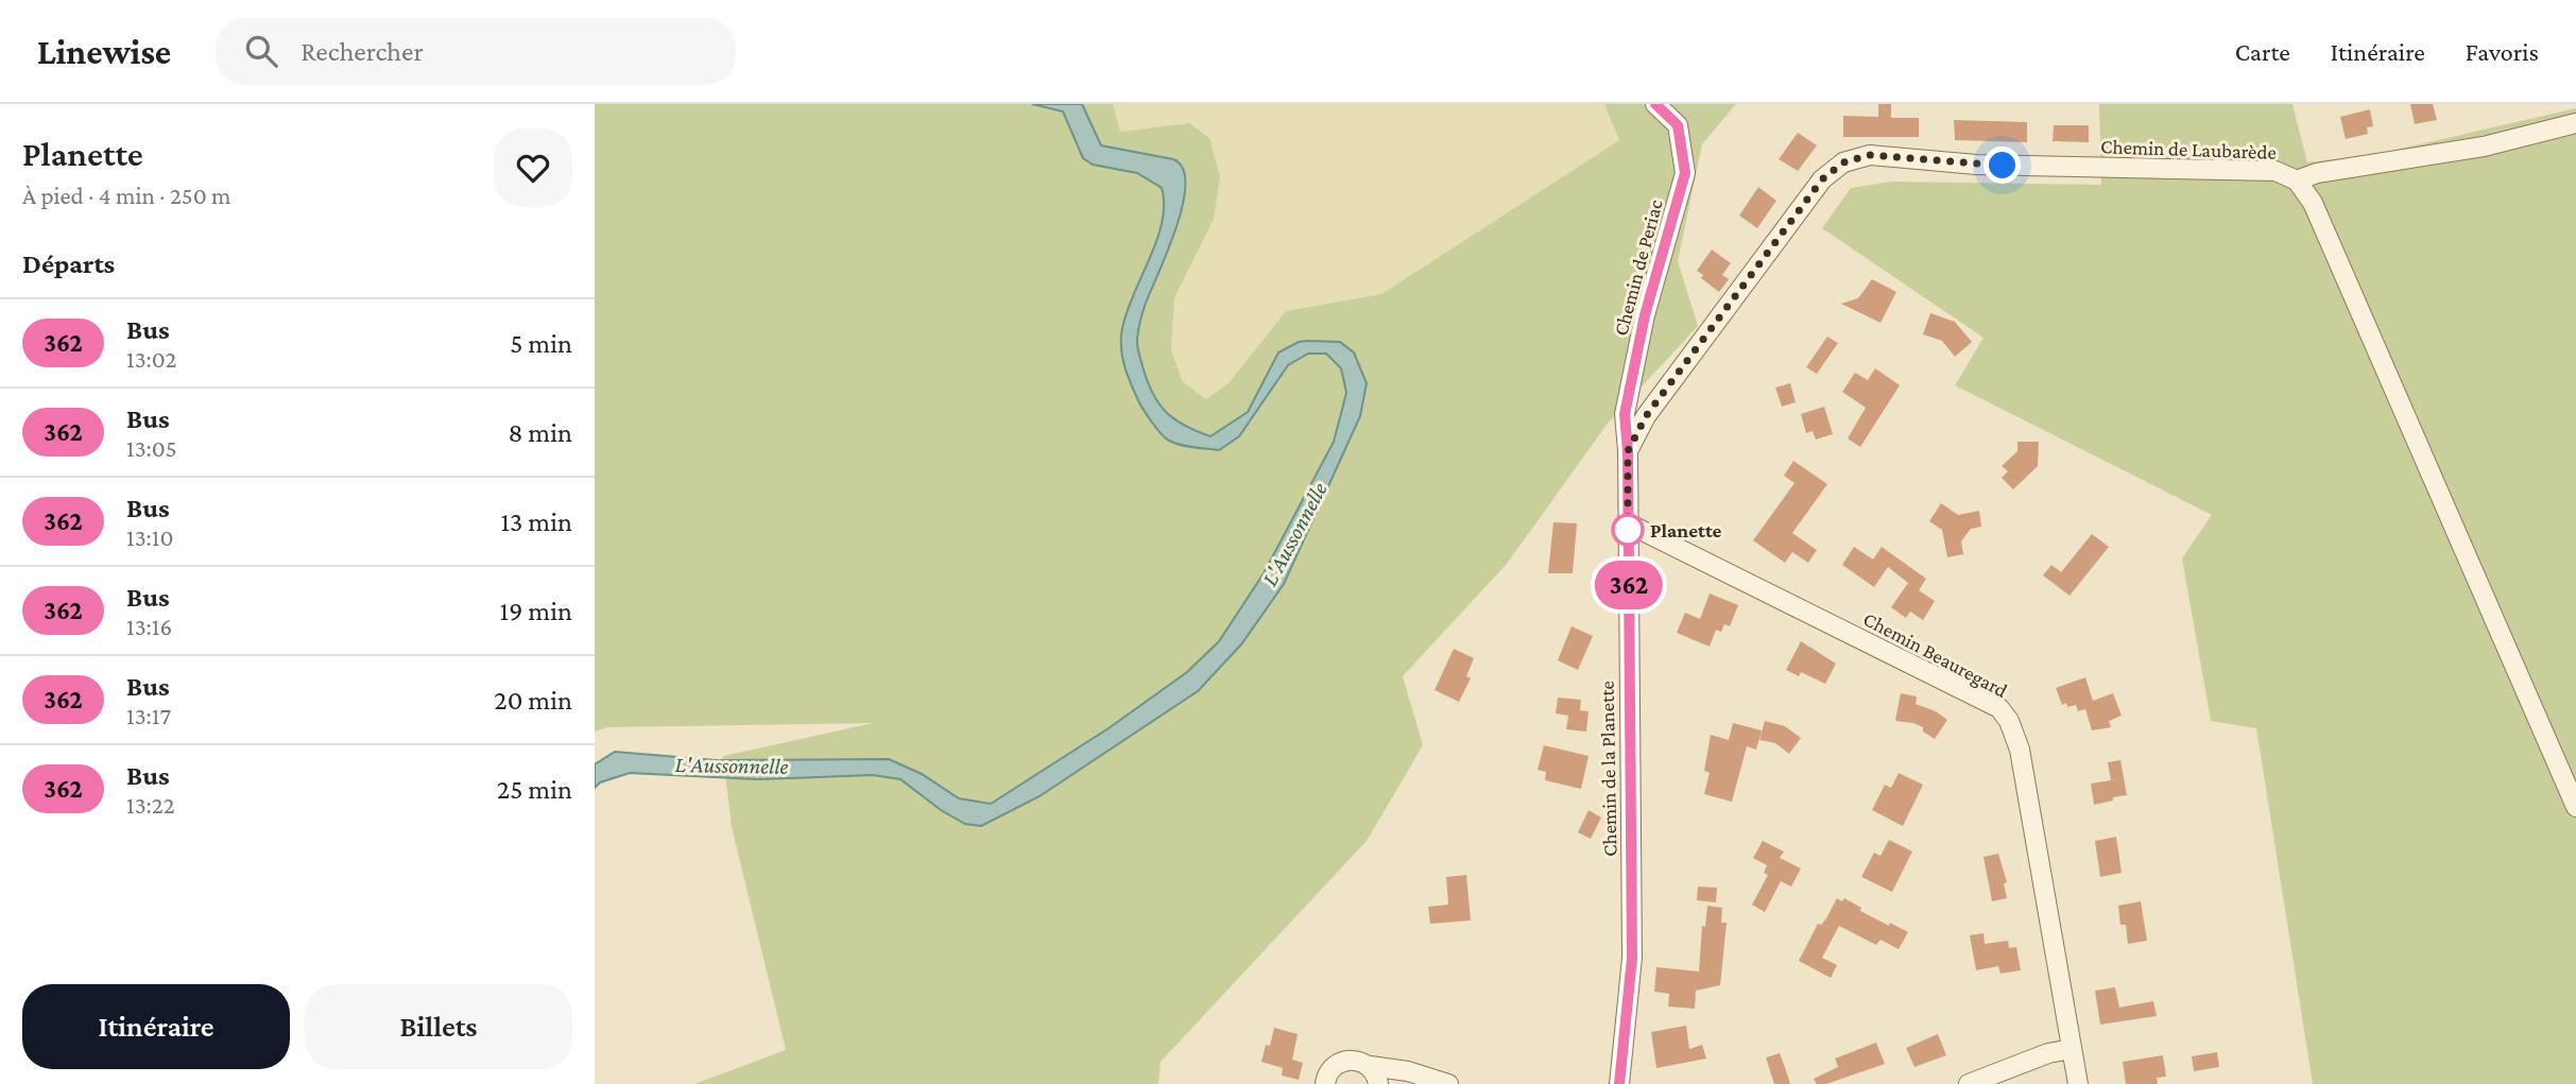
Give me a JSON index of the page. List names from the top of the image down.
{
  "streets": {
    "street": [
      "Chemin de Laubarède",
      "Chemin de Periac",
      "Chemin Beauregard",
      "Chemin de la Planette"
    ]
  },
  "crossings": [
    ["Chemin de Laubarède", "Chemin de Periac"],
    ["Chemin de Laubarède", "Chemin de la Planette"],
    ["Chemin de Periac", "Chemin de la Planette"],
    ["Chemin Beauregard", "Chemin de la Planette"]
  ],
  "water": ["L'Aussonnelle"],
  "places": ["Planette"],
  "lines": ["bus line 362"],
  "page": {
    "header": "Linewise",
    "search": "Rechercher",
    "nav": ["Carte", "Itinéraire", "Favoris"],
    "heading": [
      ["Planette", "À pied · 4 min · 250 m"],
      "Départs"
    ],
    "on_map": "362",
    "list": [
      {
        "mark": "362",
        "name": "Bus",
        "note": "13:02",
        "value": "5 min"
      },
      {
        "mark": "362",
        "name": "Bus",
        "note": "13:05",
        "value": "8 min"
      },
      {
        "mark": "362",
        "name": "Bus",
        "note": "13:10",
        "value": "13 min"
      },
      {
        "mark": "362",
        "name": "Bus",
        "note": "13:16",
        "value": "19 min"
      },
      {
        "mark": "362",
        "name": "Bus",
        "note": "13:17",
        "value": "20 min"
      },
      {
        "mark": "362",
        "name": "Bus",
        "note": "13:22",
        "value": "25 min"
      }
    ],
    "buttons": ["Itinéraire", "Billets"]
  }
}
